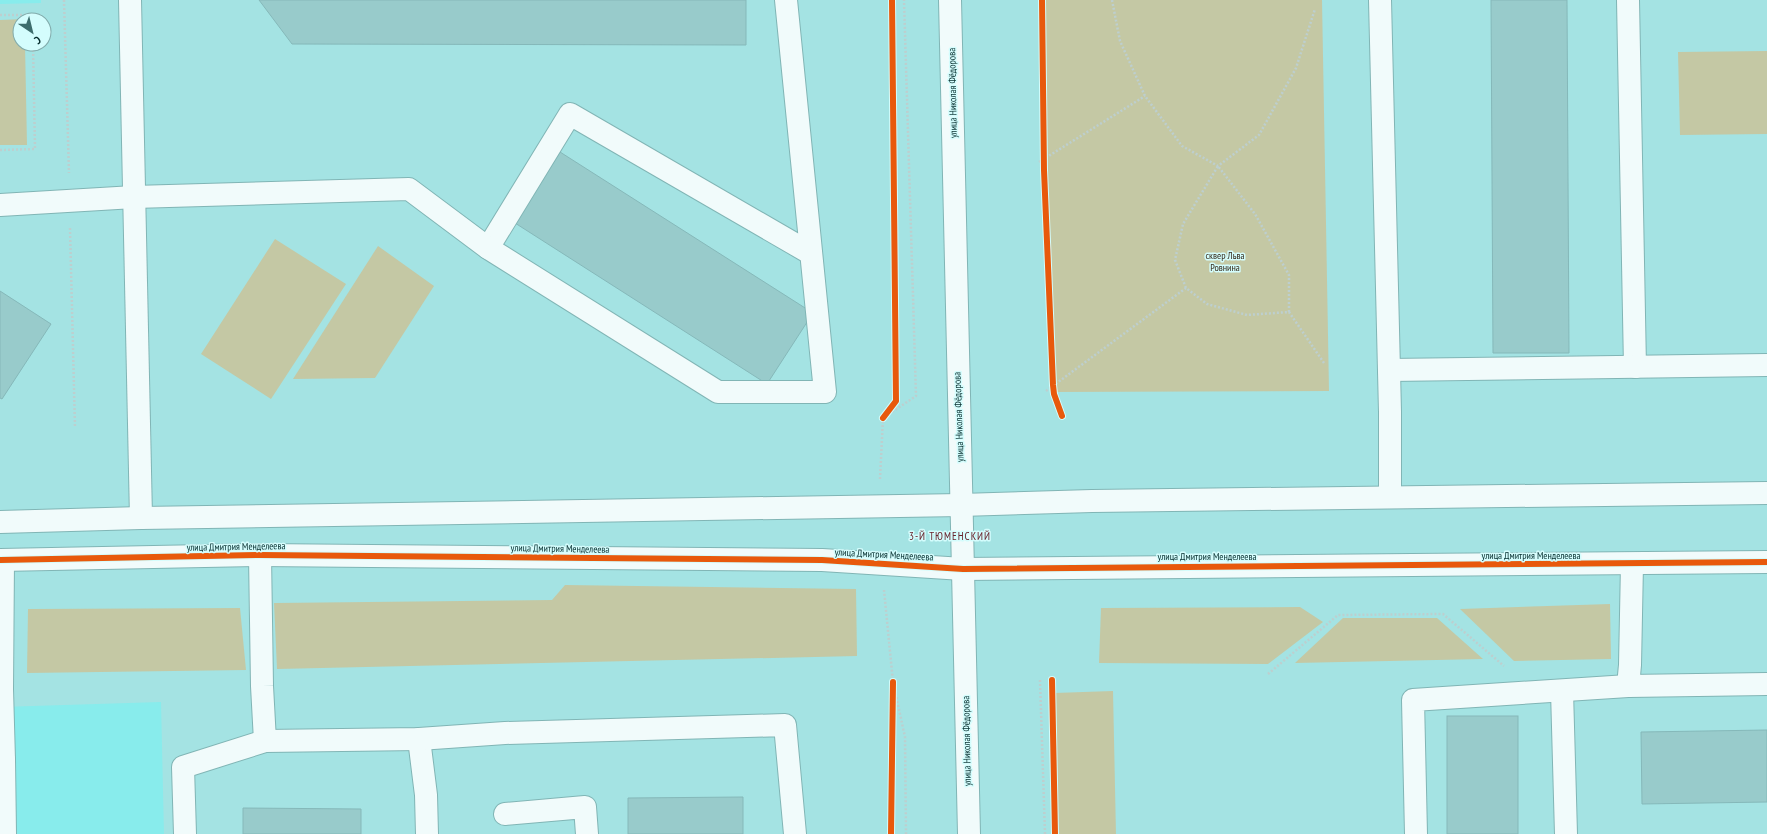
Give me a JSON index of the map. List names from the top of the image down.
{
  "streets": {
    "street": ["улица Николая Фёдорова", "улица Дмитрия Менделеева"]
  },
  "crossings": [
    ["улица Николая Фёдорова", "улица Дмитрия Менделеева"]
  ],
  "districts": ["3-Й ТЮМЕНСКИЙ"],
  "parks": ["сквер Льва Ровнина"],
  "north": "bottom right"
}
